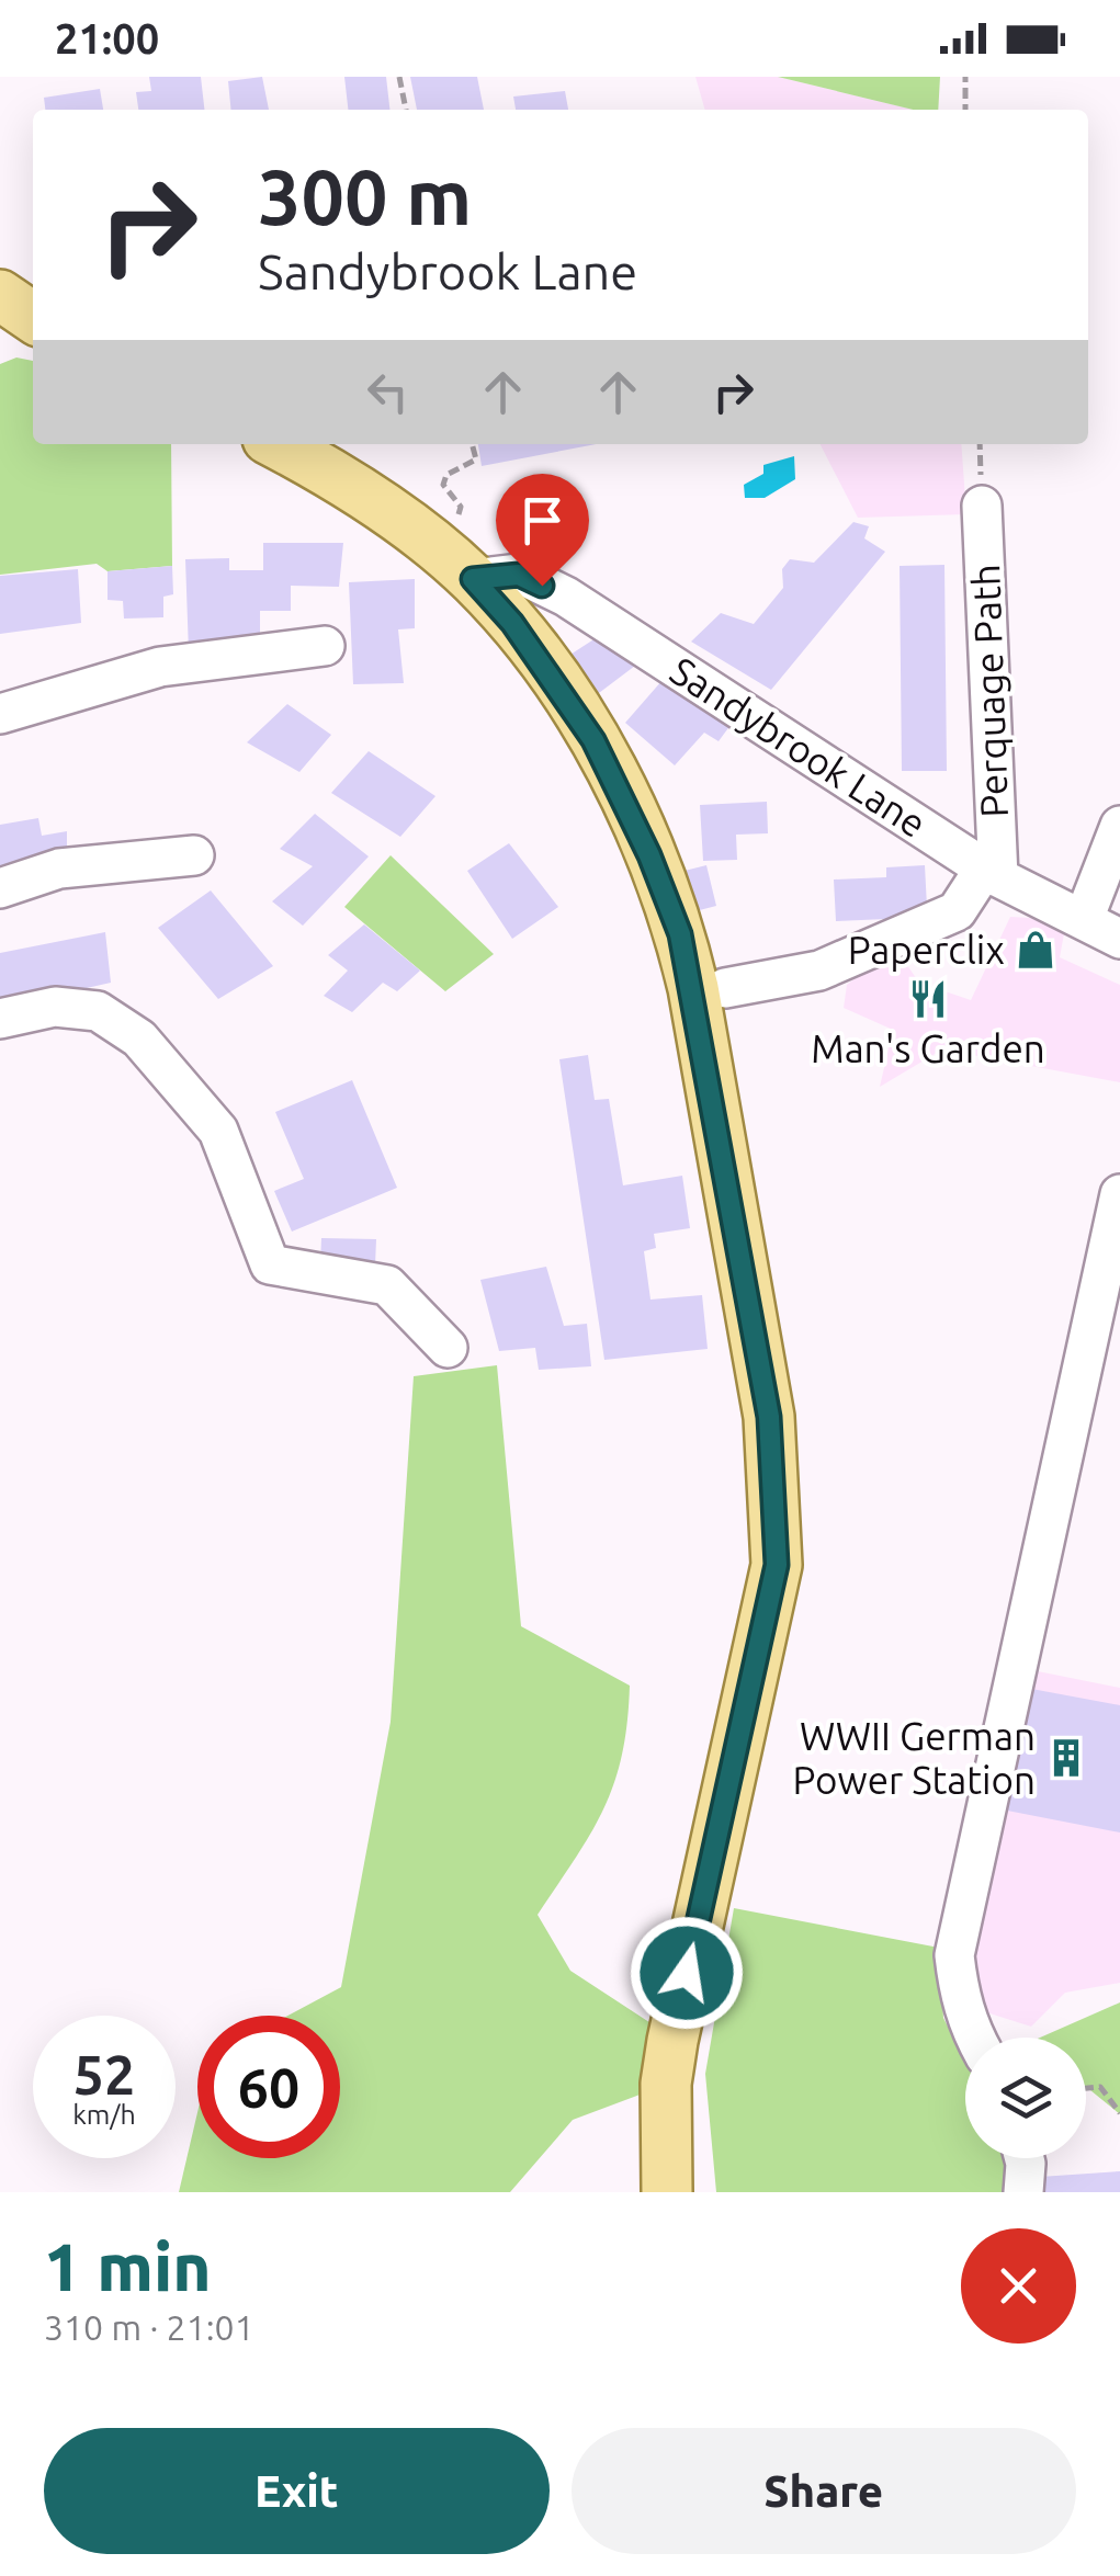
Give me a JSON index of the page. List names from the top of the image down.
{
  "streets": {
    "street": ["Perquage Path", "Sandybrook Lane"]
  },
  "crossings": [
    ["Perquage Path", "Sandybrook Lane"]
  ],
  "places": {
    "shop": ["Paperclix"],
    "restaurant": ["Man's Garden"],
    "building": ["WWII German Power Station"]
  },
  "page": {
    "status": "21:00",
    "turn": ["300 m", "Sandybrook Lane"],
    "speed": "52 km/h",
    "limit": "60",
    "heading": ["1 min", "310 m · 21:01"],
    "buttons": ["Exit", "Share"]
  }
}
